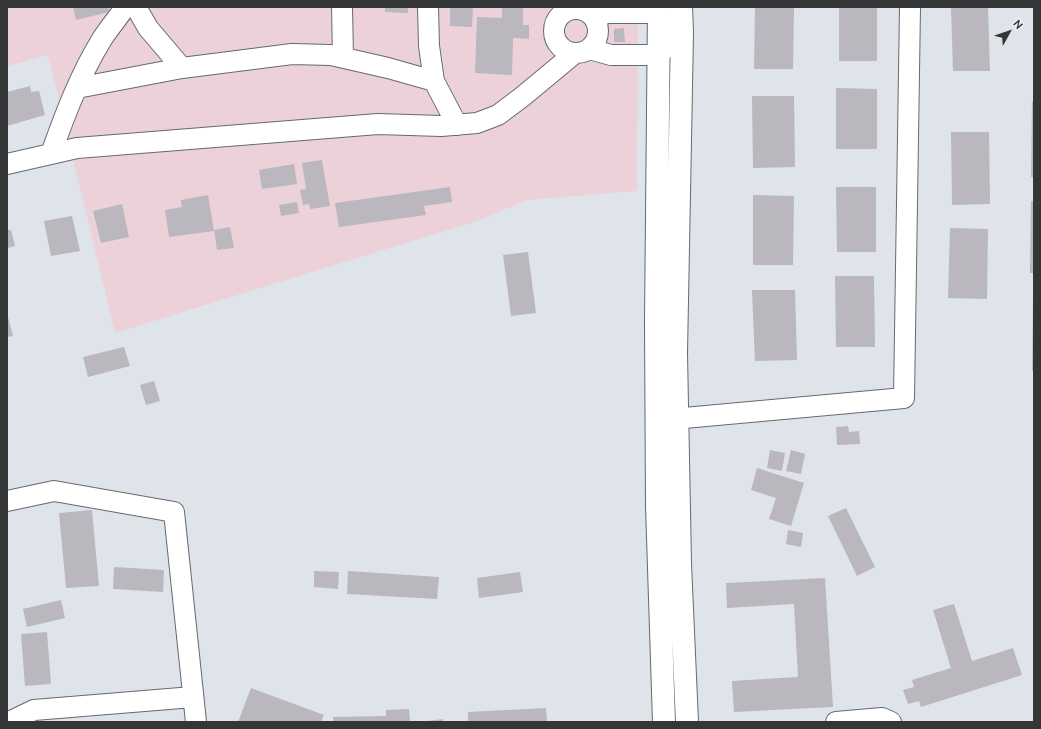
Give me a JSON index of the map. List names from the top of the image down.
{
  "north": "top right"
}
